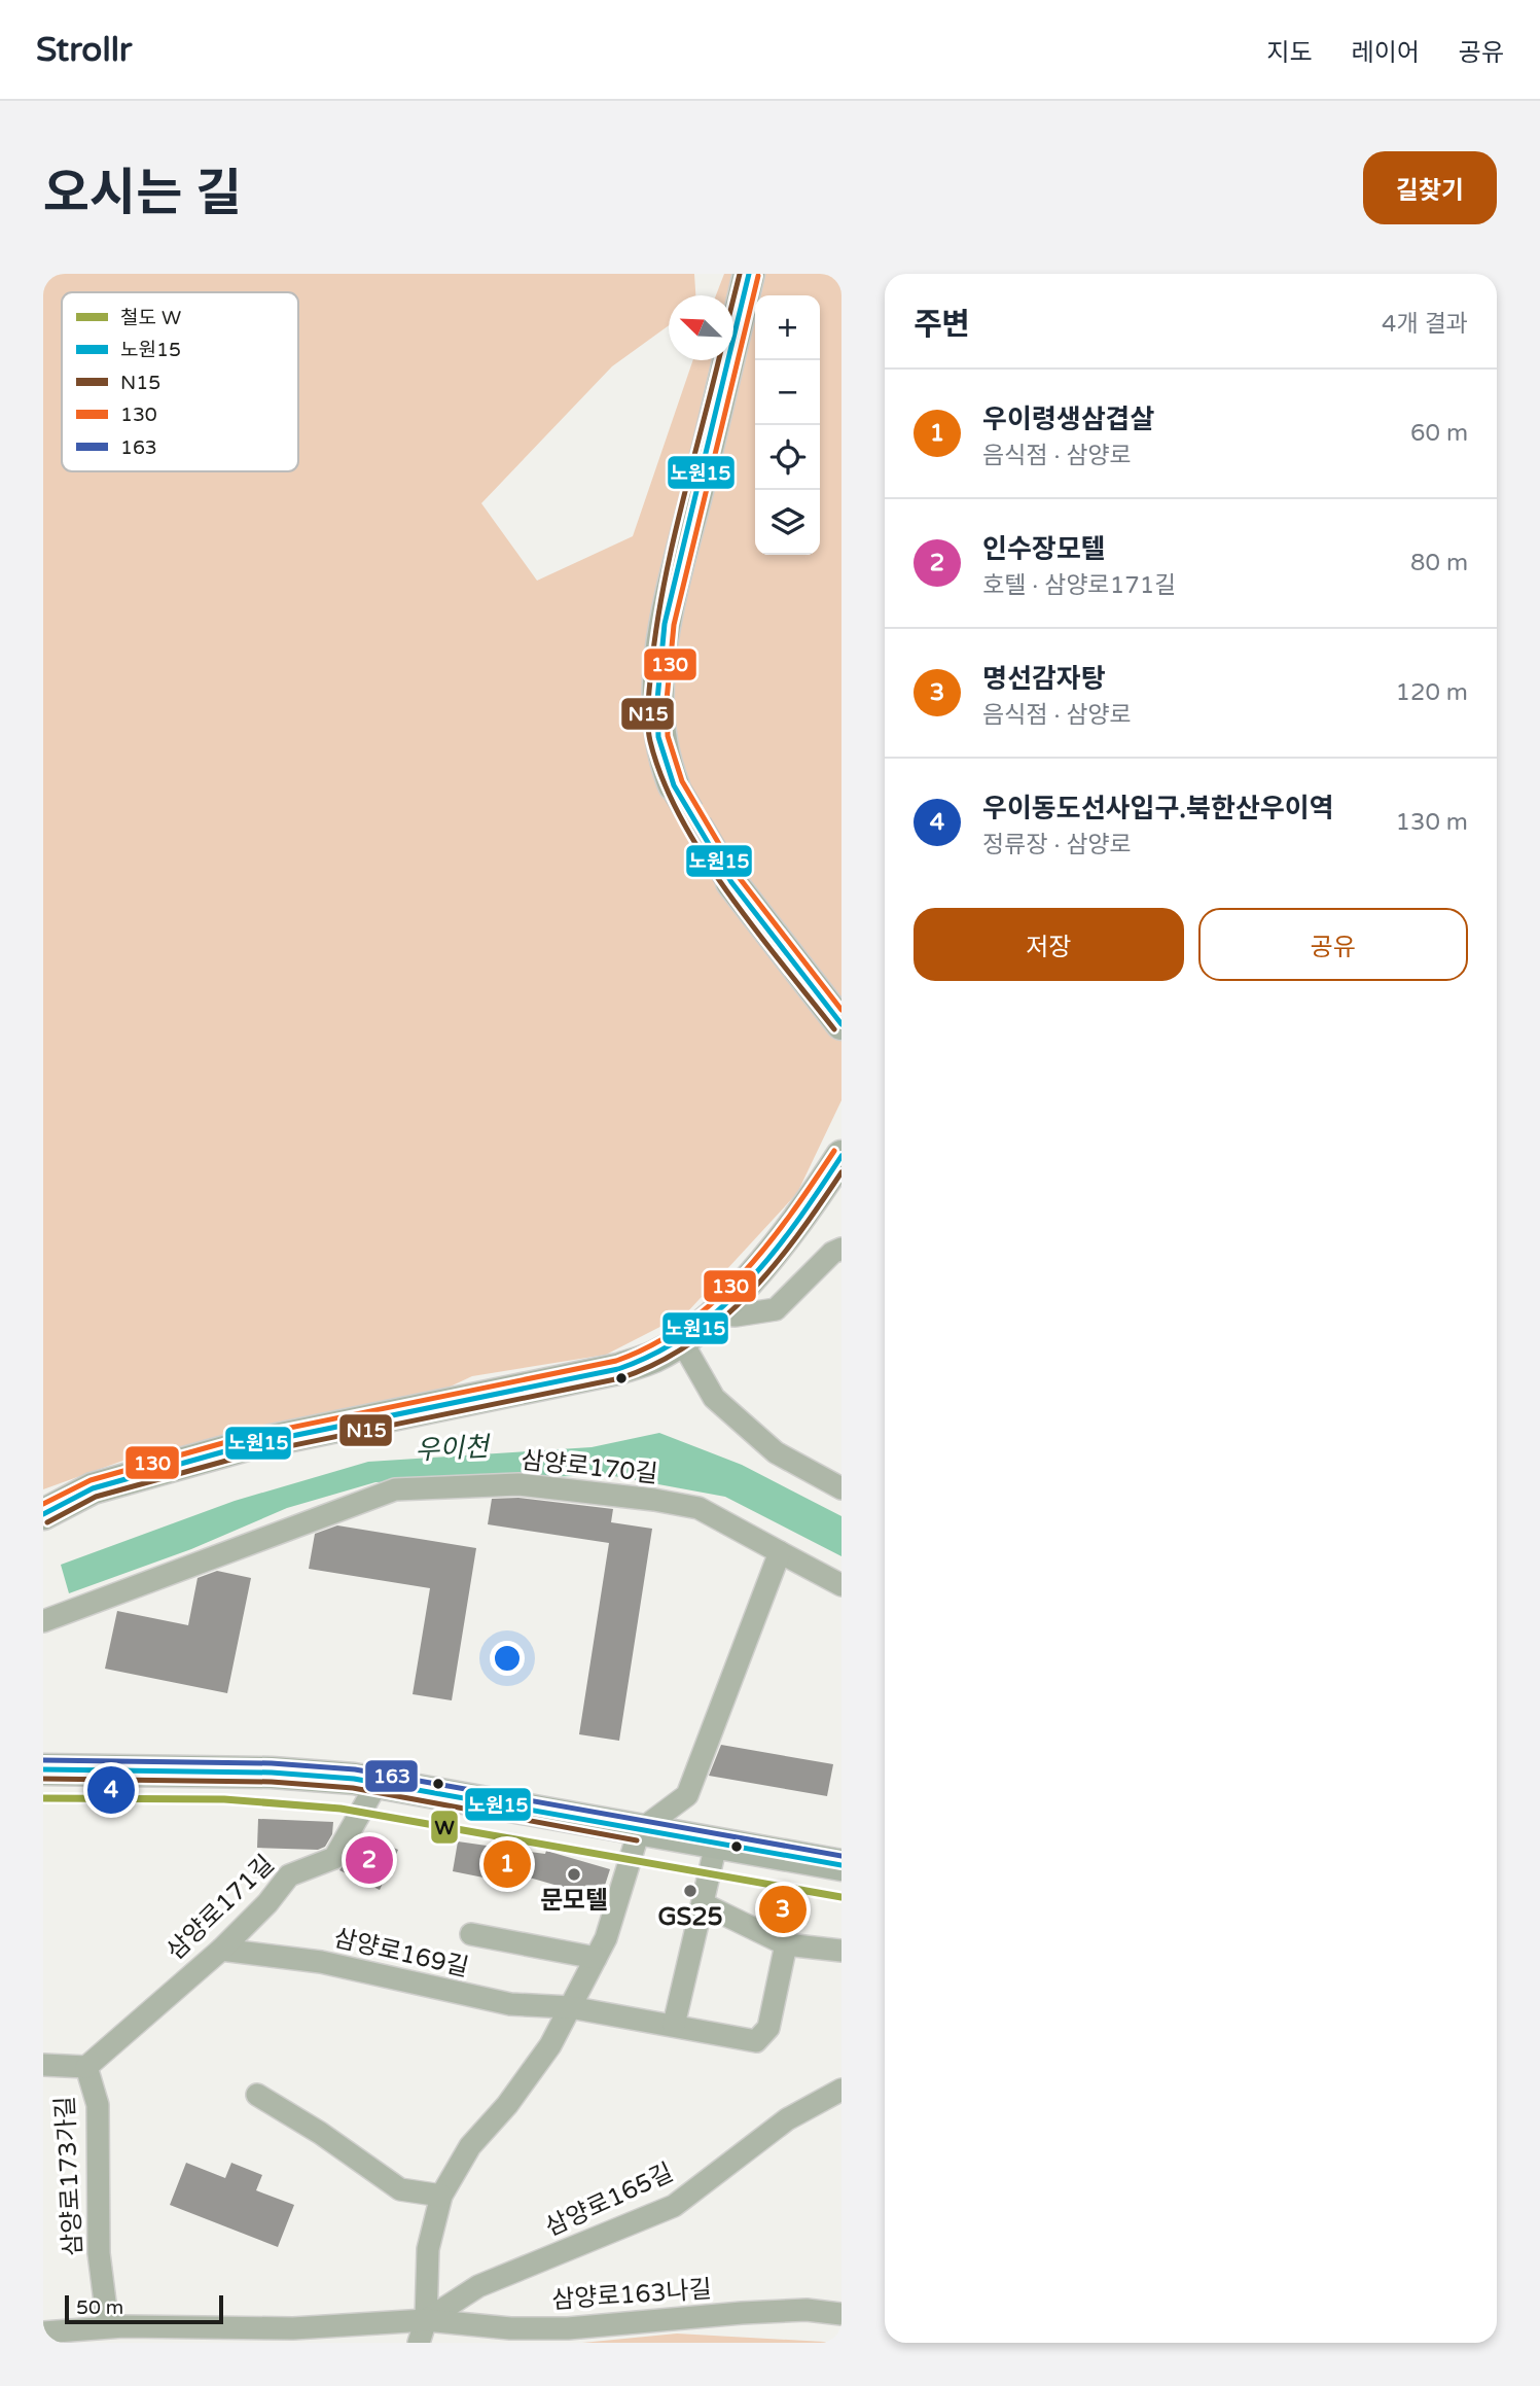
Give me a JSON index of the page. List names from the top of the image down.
{
  "streets": {
    "street": [
      "삼양로170길",
      "삼양로171길",
      "삼양로169길",
      "삼양로173가길",
      "삼양로165길",
      "삼양로163나길"
    ]
  },
  "crossings": [
    ["삼양로171길", "삼양로169길"],
    ["삼양로171길", "삼양로173가길"],
    ["삼양로165길", "삼양로163나길"]
  ],
  "water": ["우이천"],
  "places": ["문모텔", "GS25"],
  "lines": [
    "transit line 노원15",
    "transit line N15",
    "transit line 130",
    "transit line 163",
    "rail line W"
  ],
  "legend": [
    "철도 W",
    "노원15",
    "N15",
    "130",
    "163"
  ],
  "scale_bar": "50 m",
  "north": "top left",
  "page": {
    "header": "Strollr",
    "nav": ["지도", "레이어", "공유"],
    "title": "오시는 길",
    "buttons": [
      "길찾기",
      ["저장", "공유"]
    ],
    "heading": ["주변", "4개 결과"],
    "map_buttons": ["+", "−"],
    "list": [
      {
        "mark": "1",
        "name": "우이령생삼겹살",
        "note": "음식점 · 삼양로",
        "value": "60 m"
      },
      {
        "mark": "2",
        "name": "인수장모텔",
        "note": "호텔 · 삼양로171길",
        "value": "80 m"
      },
      {
        "mark": "3",
        "name": "명선감자탕",
        "note": "음식점 · 삼양로",
        "value": "120 m"
      },
      {
        "mark": "4",
        "name": "우이동도선사입구.북한산우이역",
        "note": "정류장 · 삼양로",
        "value": "130 m"
      }
    ],
    "pins": [
      "4",
      "2",
      "1",
      "3"
    ],
    "scale": "50 m"
  }
}
